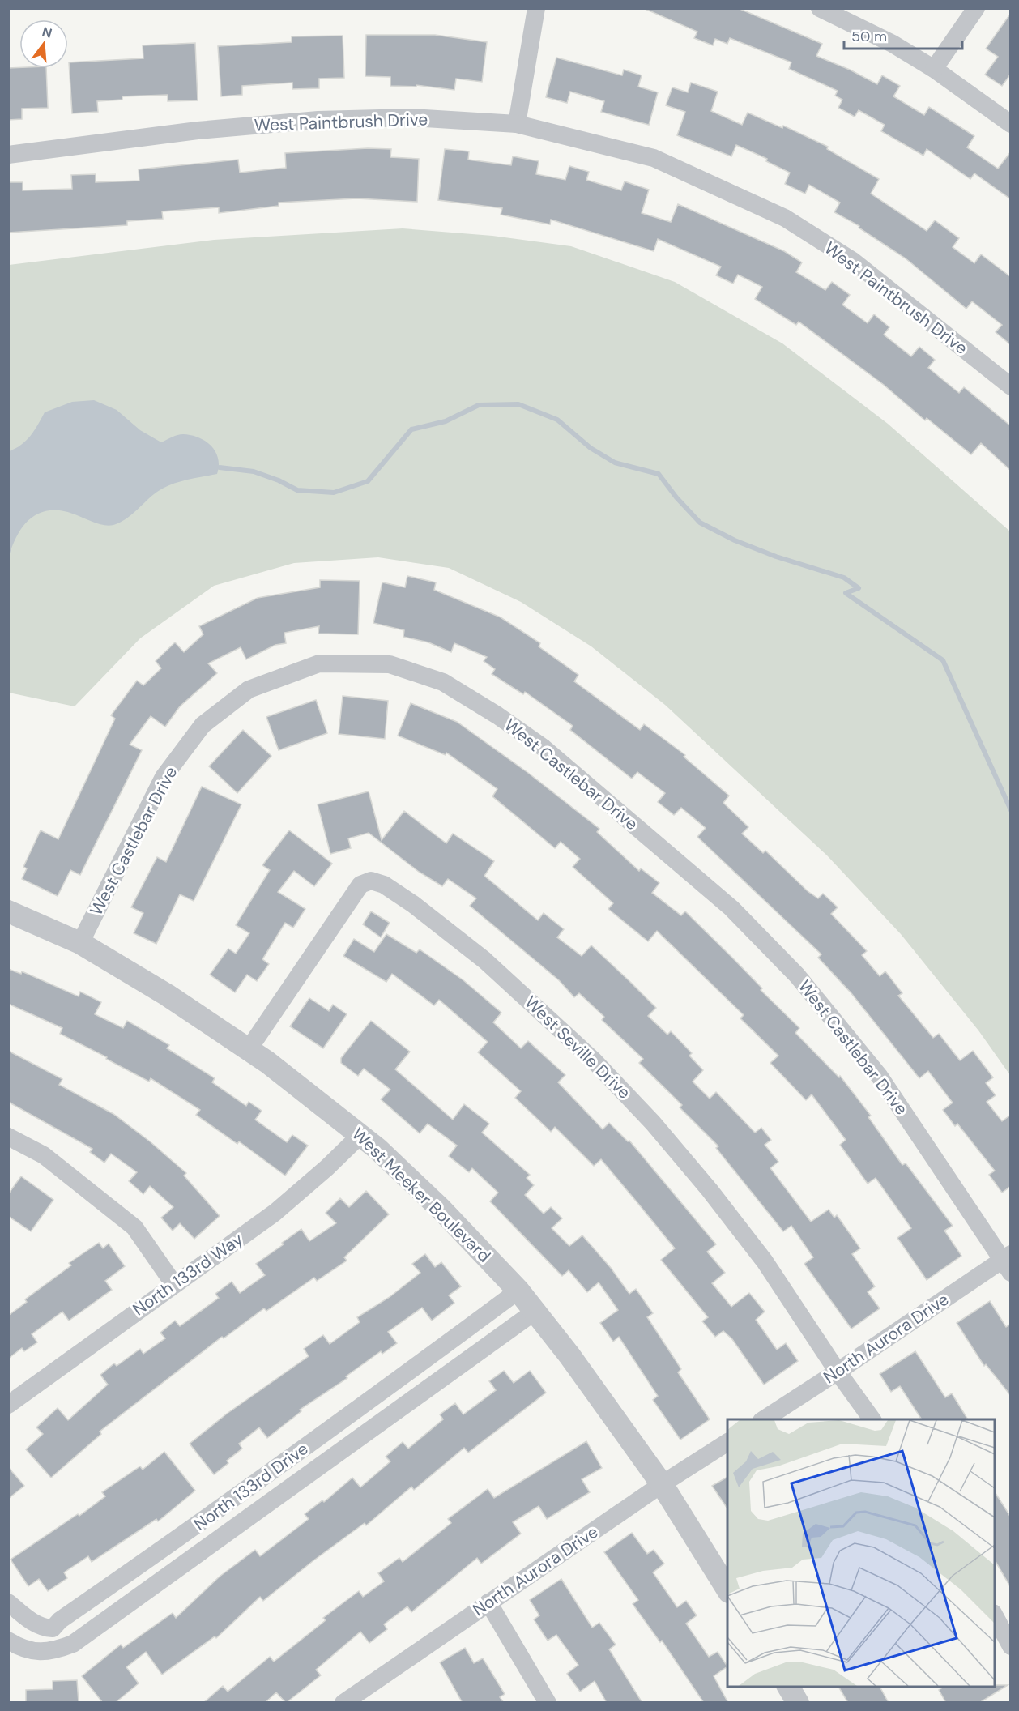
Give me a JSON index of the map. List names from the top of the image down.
{
  "streets": {
    "street": [
      "West Paintbrush Drive",
      "West Castlebar Drive",
      "West Seville Drive",
      "West Meeker Boulevard",
      "North 133rd Way",
      "North Aurora Drive",
      "North 133rd Drive"
    ]
  },
  "crossings": [
    ["West Castlebar Drive", "West Meeker Boulevard"],
    ["West Castlebar Drive", "North Aurora Drive"],
    ["West Seville Drive", "West Meeker Boulevard"],
    ["West Seville Drive", "North Aurora Drive"],
    ["West Meeker Boulevard", "North 133rd Way"],
    ["West Meeker Boulevard", "North Aurora Drive"],
    ["West Meeker Boulevard", "North 133rd Drive"]
  ],
  "scale_bar": "50 m",
  "north": "top"
}
